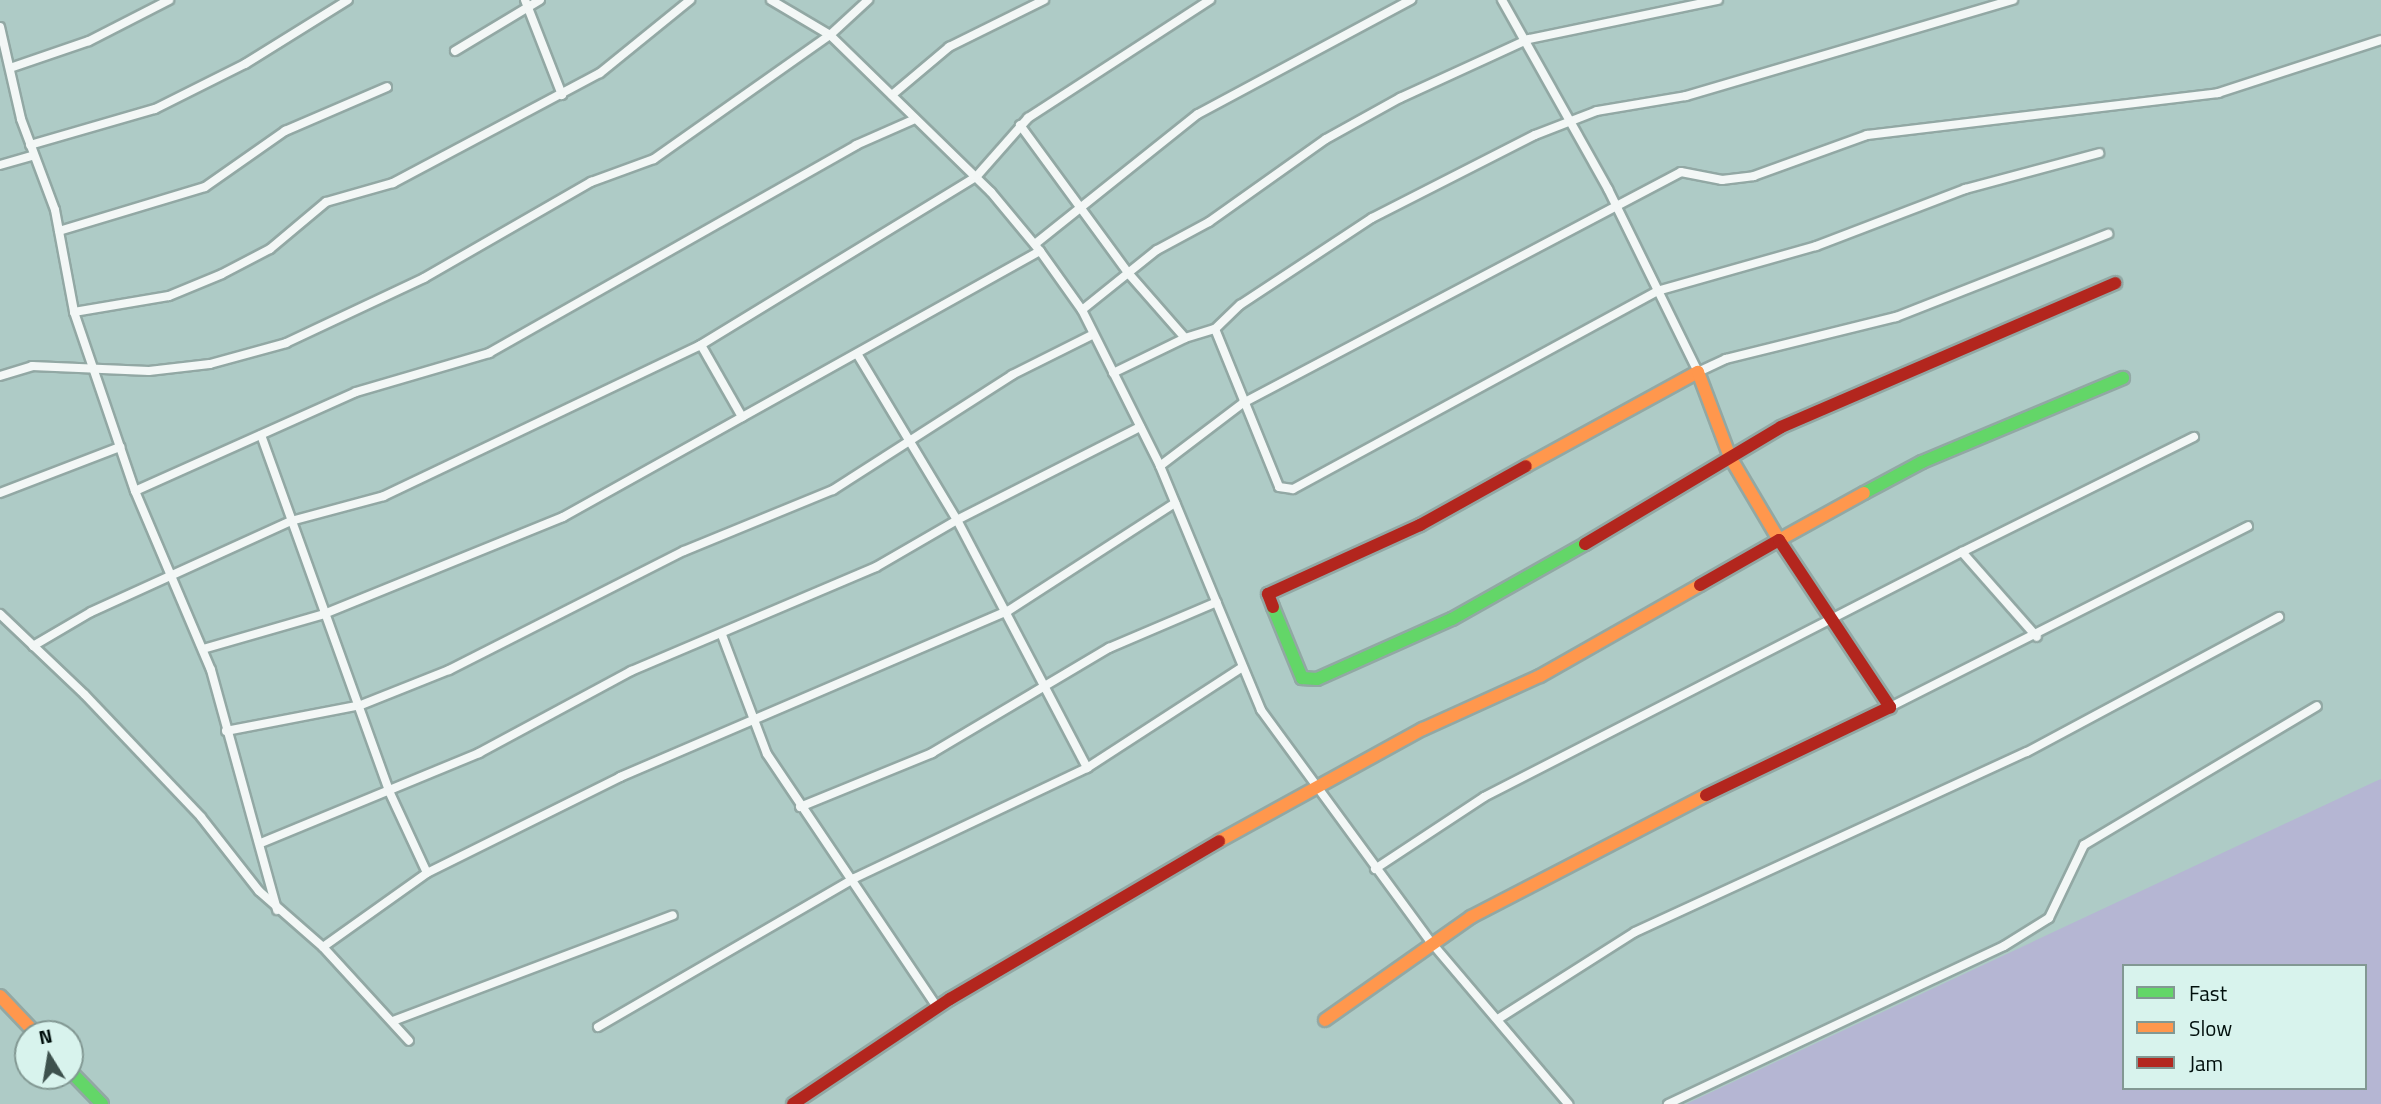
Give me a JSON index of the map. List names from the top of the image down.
{
  "legend": ["Fast", "Slow", "Jam"],
  "north": "top"
}
